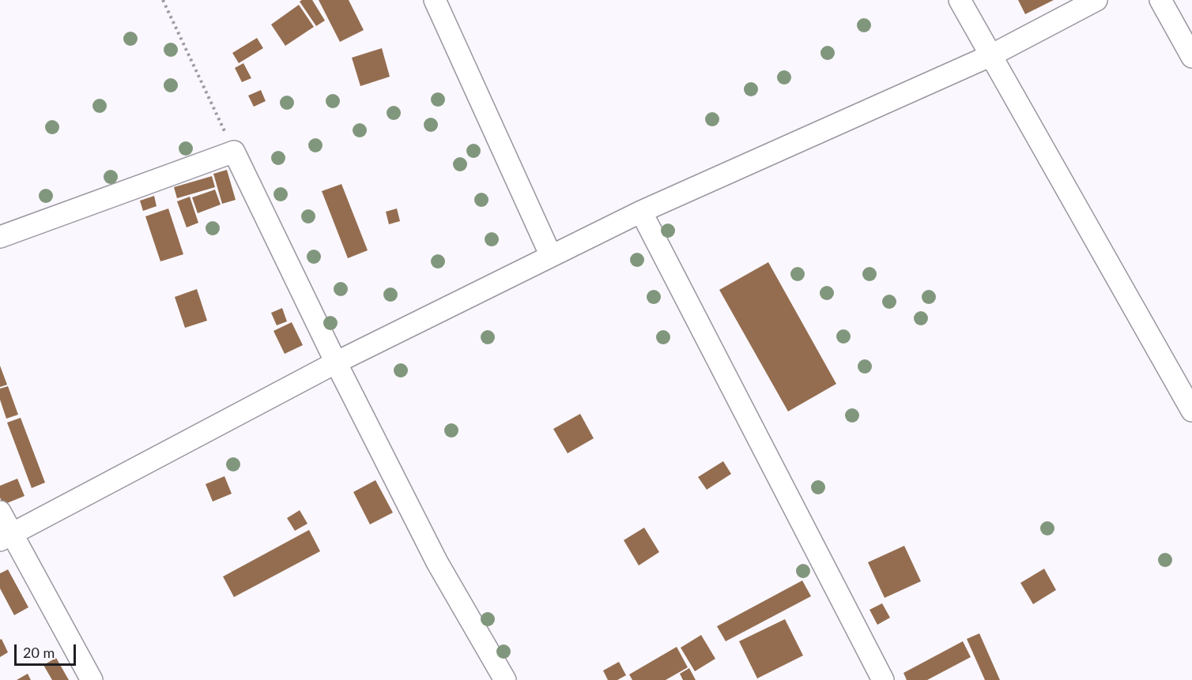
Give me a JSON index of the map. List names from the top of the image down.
{
  "scale_bar": "20 m"
}
